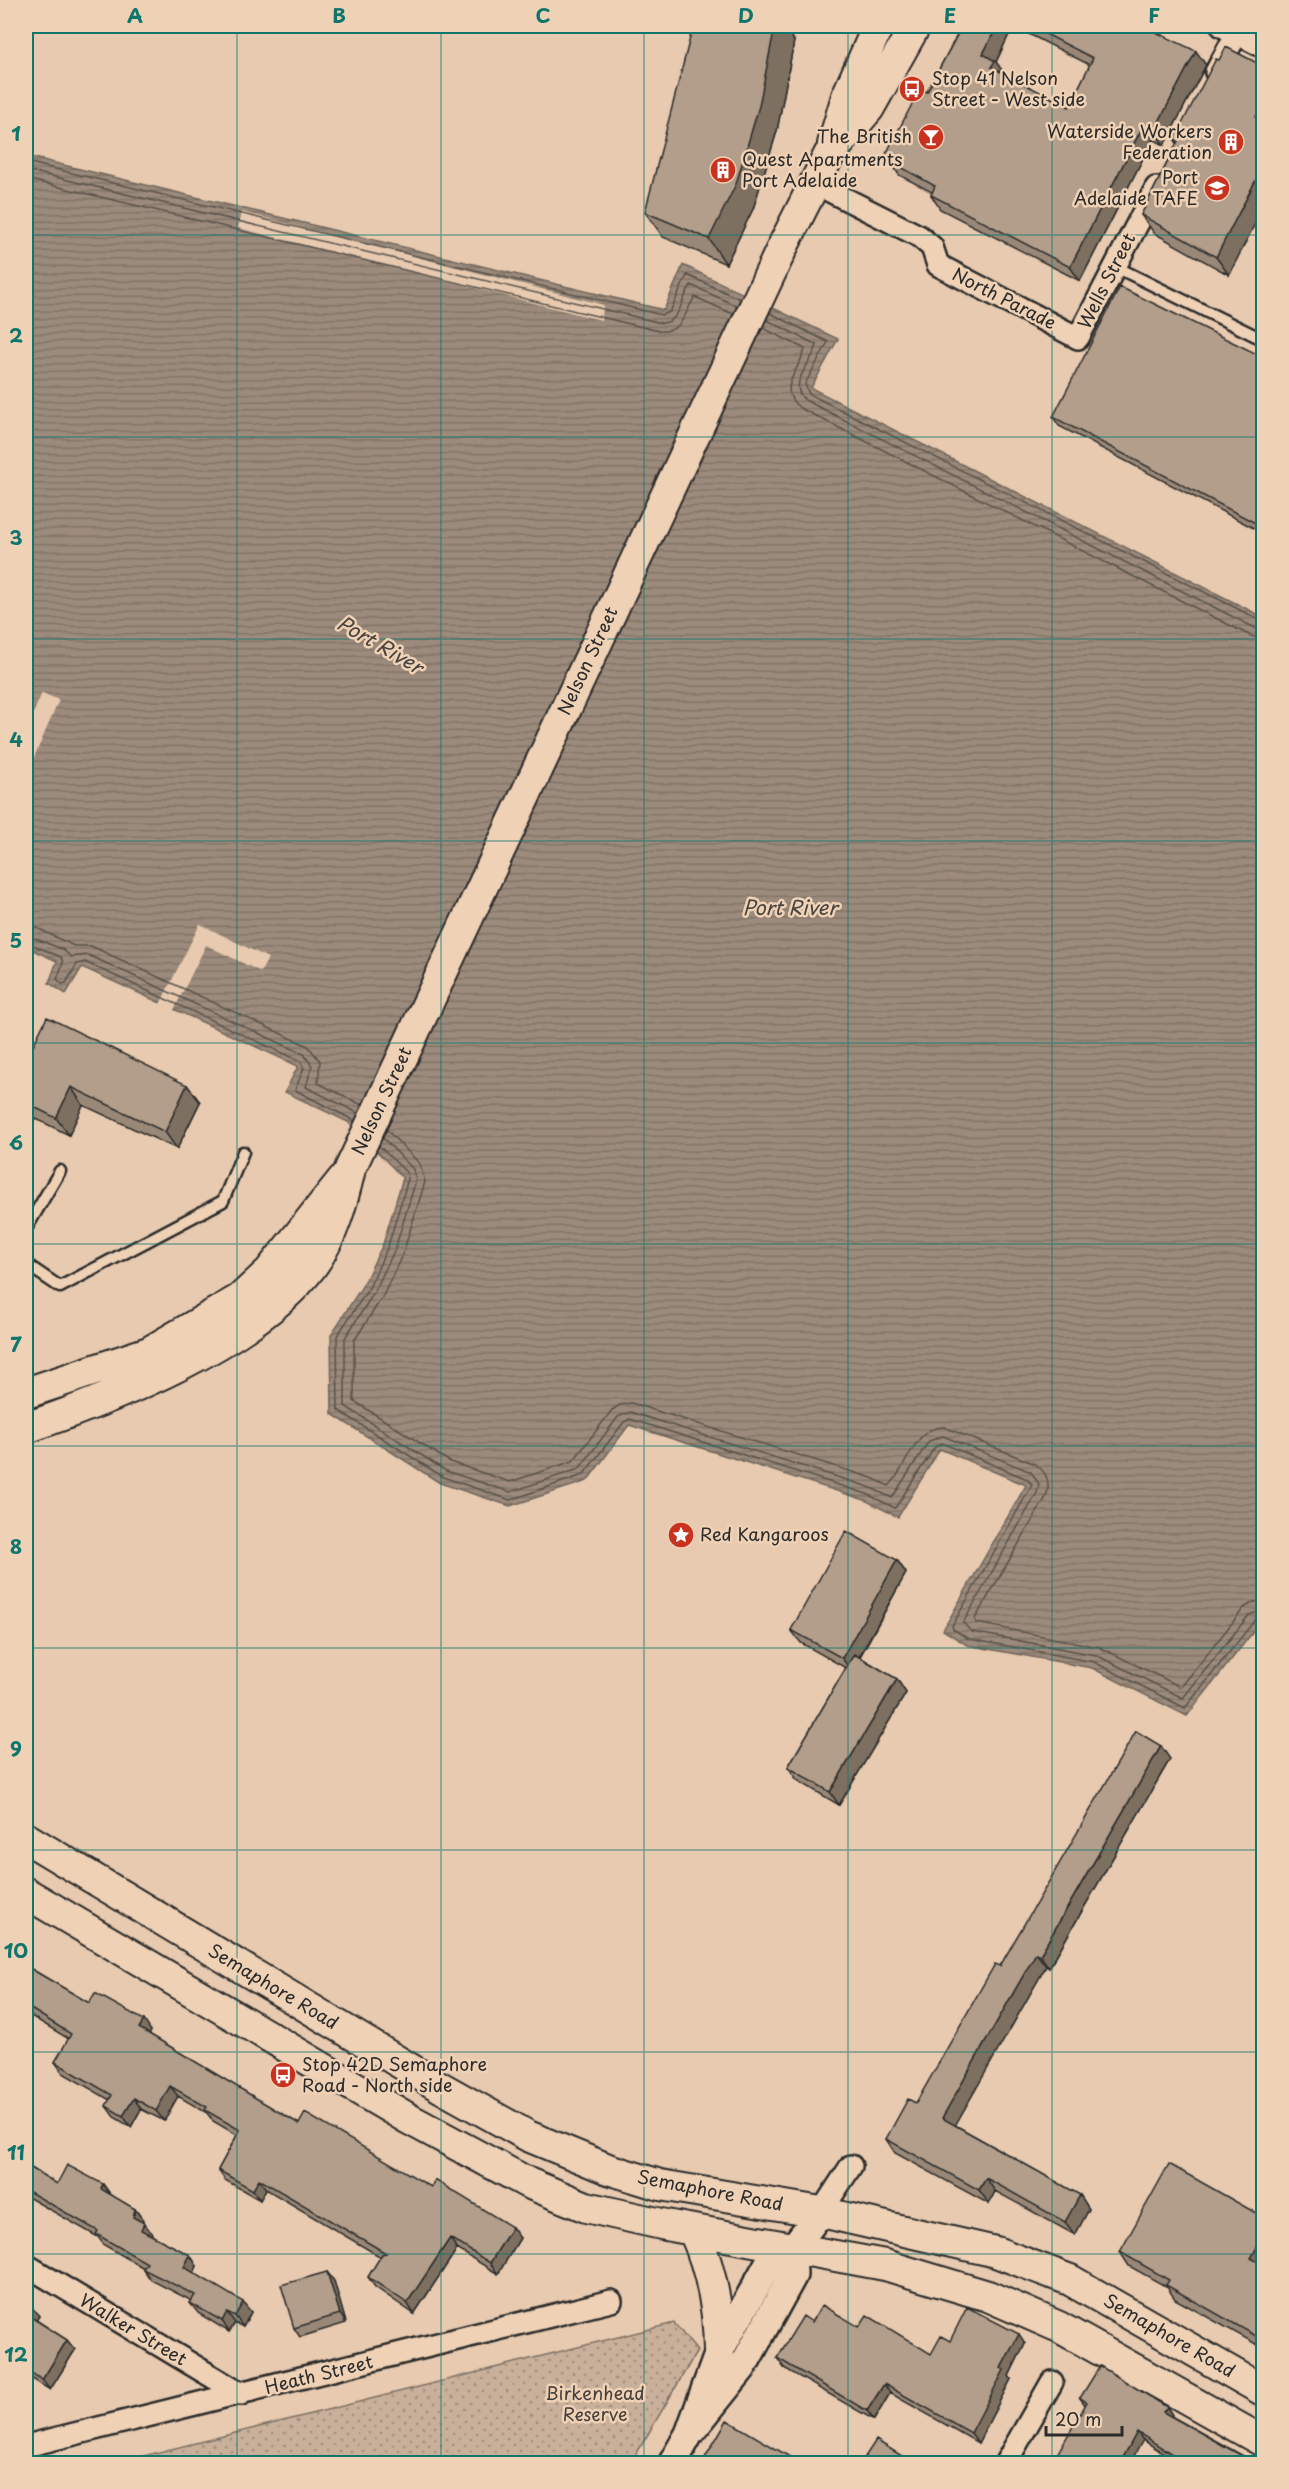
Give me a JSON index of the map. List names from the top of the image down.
{
  "streets": {
    "main road": ["Nelson Street", "Semaphore Road"],
    "street": [
      "Wells Street",
      "North Parade",
      "Walker Street",
      "Heath Street"
    ]
  },
  "crossings": [
    ["Wells Street", "North Parade"],
    ["North Parade", "Nelson Street"],
    ["Walker Street", "Heath Street"]
  ],
  "water": ["Port River"],
  "parks": ["Birkenhead Reserve"],
  "places": {
    "bus stop": ["Stop 41 Nelson Street - West side", "Stop 42D Semaphore Road - North side"],
    "bar": ["The British"],
    "building": ["Waterside Workers Federation", "Quest Apartments Port Adelaide"],
    "school or university": ["Port Adelaide TAFE"],
    "place": ["Red Kangaroos"]
  },
  "scale_bar": "20 m",
  "grid": {
    "columns": [
      "A",
      "B",
      "C",
      "D",
      "E",
      "F"
    ],
    "rows": [
      "1",
      "2",
      "3",
      "4",
      "5",
      "6",
      "7",
      "8",
      "9",
      "10",
      "11",
      "12"
    ]
  }
}
